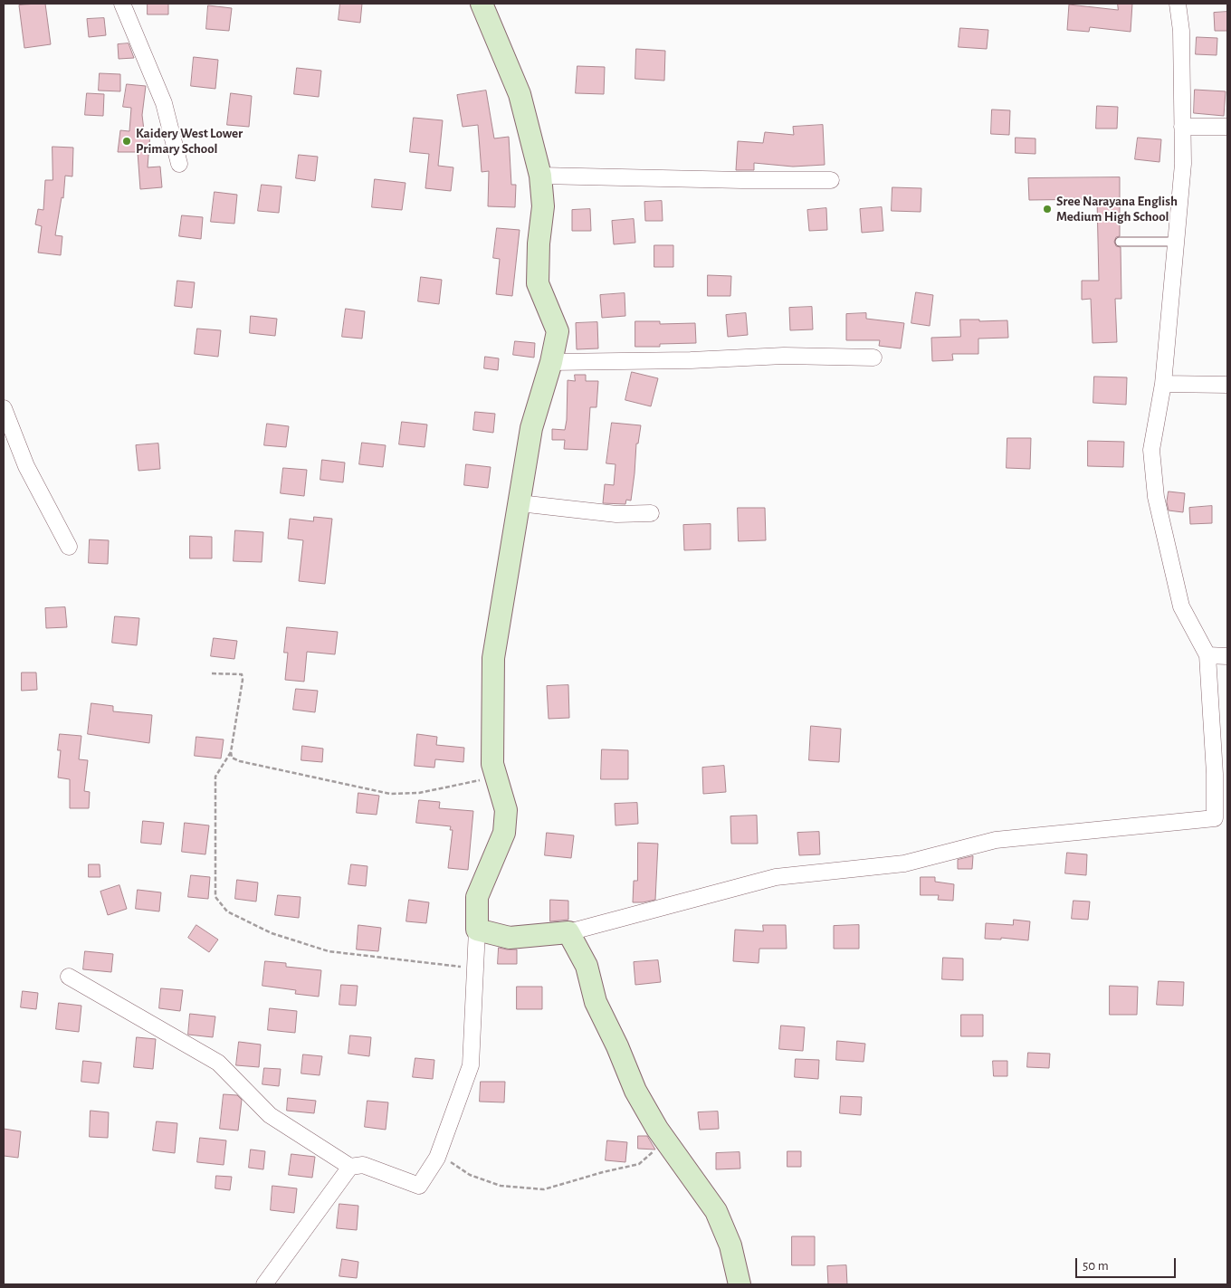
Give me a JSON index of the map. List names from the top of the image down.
{
  "places": ["Kaidery West Lower Primary School", "Sree Narayana English Medium High School"],
  "scale_bar": "50 m"
}
